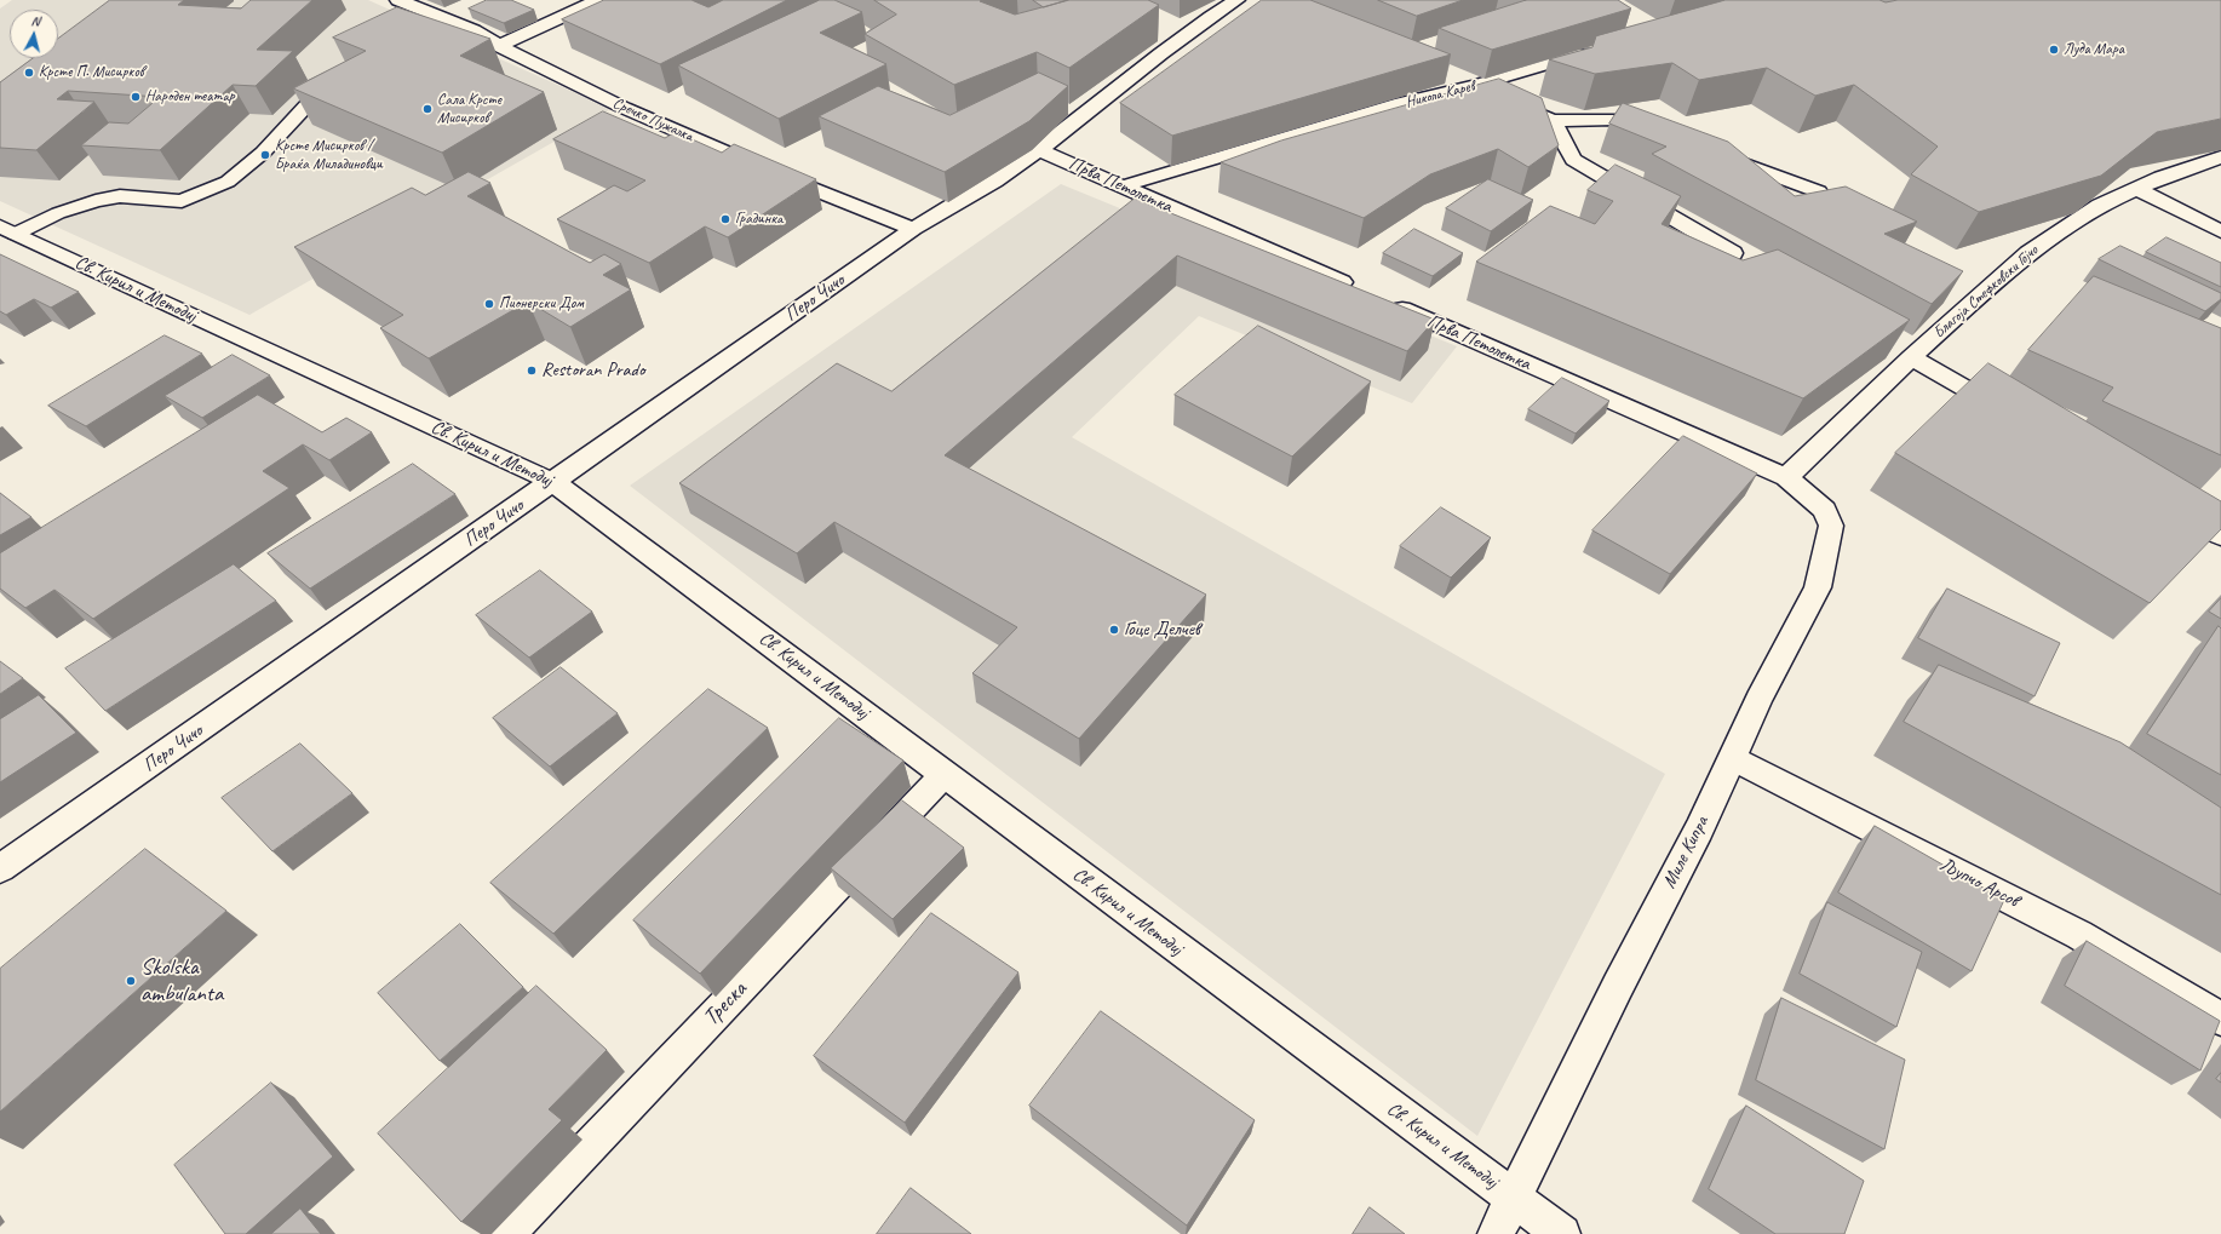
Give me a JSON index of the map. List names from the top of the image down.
{
  "streets": {
    "street": [
      "Никола Карев",
      "Сречко Пужалка",
      "Прва Петолетка",
      "Св. Кирил и Методиј",
      "Благоја Стефковски Гојчо",
      "Перо Чичо",
      "Миле Кипра",
      "Љупчо Арсов",
      "Треска"
    ]
  },
  "crossings": [
    ["Никола Карев", "Прва Петолетка"],
    ["Сречко Пужалка", "Перо Чичо"],
    ["Прва Петолетка", "Благоја Стефковски Гојчо"],
    ["Прва Петолетка", "Перо Чичо"],
    ["Прва Петолетка", "Миле Кипра"],
    ["Св. Кирил и Методиј", "Перо Чичо"],
    ["Св. Кирил и Методиј", "Миле Кипра"],
    ["Св. Кирил и Методиј", "Треска"],
    ["Благоја Стефковски Гојчо", "Миле Кипра"],
    ["Миле Кипра", "Љупчо Арсов"]
  ],
  "places": [
    "Луда Мара",
    "Крсте П. Мисирков",
    "Народен театар",
    "Сала Крсте Мисирков",
    "Крсте Мисирков / Браќа Миладиновци",
    "Градинка",
    "Пионерски Дом",
    "Restoran Prado",
    "Гоце Делчев",
    "Skolska ambulanta"
  ],
  "north": "top"
}
